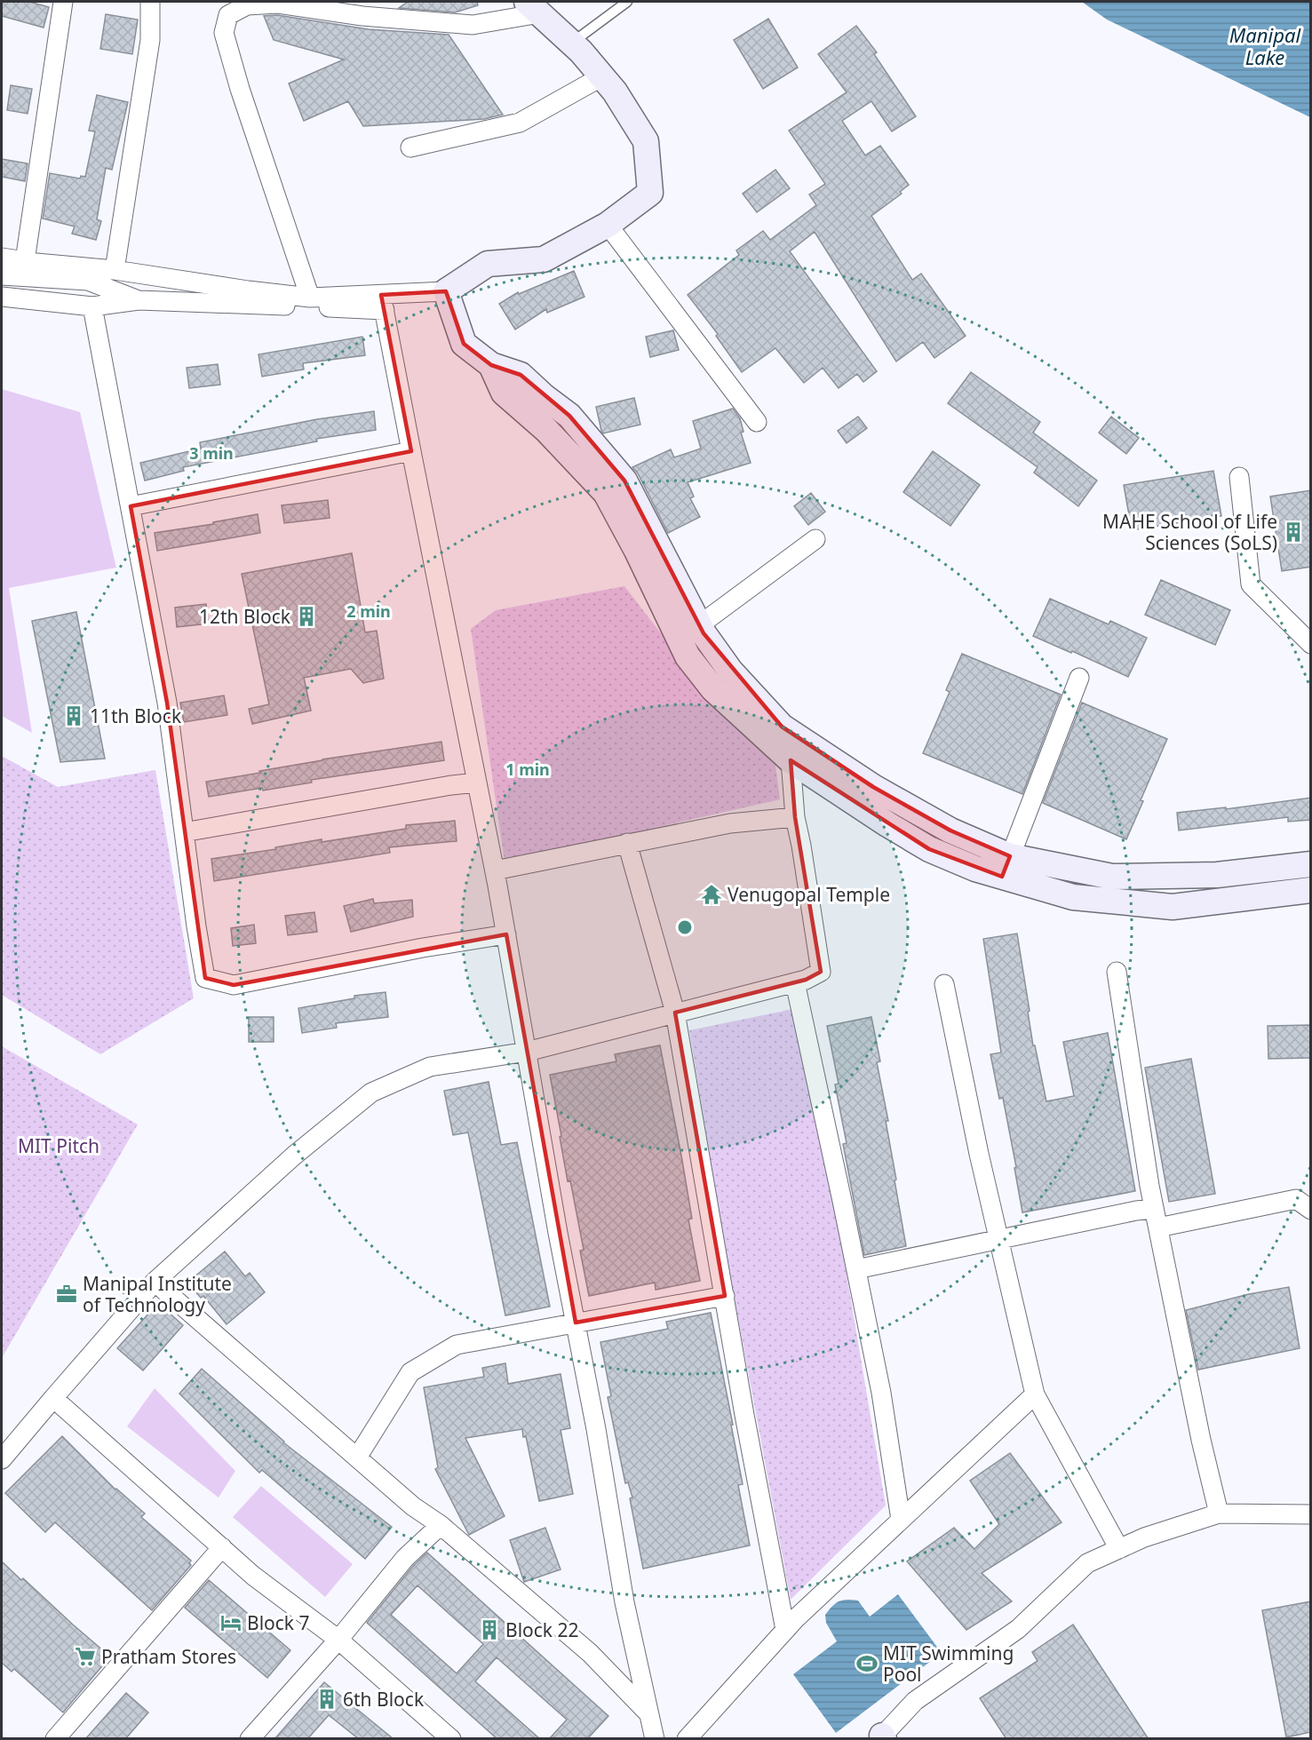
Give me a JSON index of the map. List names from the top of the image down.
{
  "water": ["Manipal Lake"],
  "parks": ["MIT Pitch"],
  "places": {
    "building": [
      "MAHE School of Life Sciences (SoLS)",
      "12th Block",
      "11th Block",
      "Block 22",
      "6th Block"
    ],
    "temple": ["Venugopal Temple"],
    "office": ["Manipal Institute of Technology"],
    "hotel": ["Block 7"],
    "supermarket": ["Pratham Stores"],
    "sports": ["MIT Swimming Pool"]
  },
  "rings": ["3 min", "2 min", "1 min"]
}
